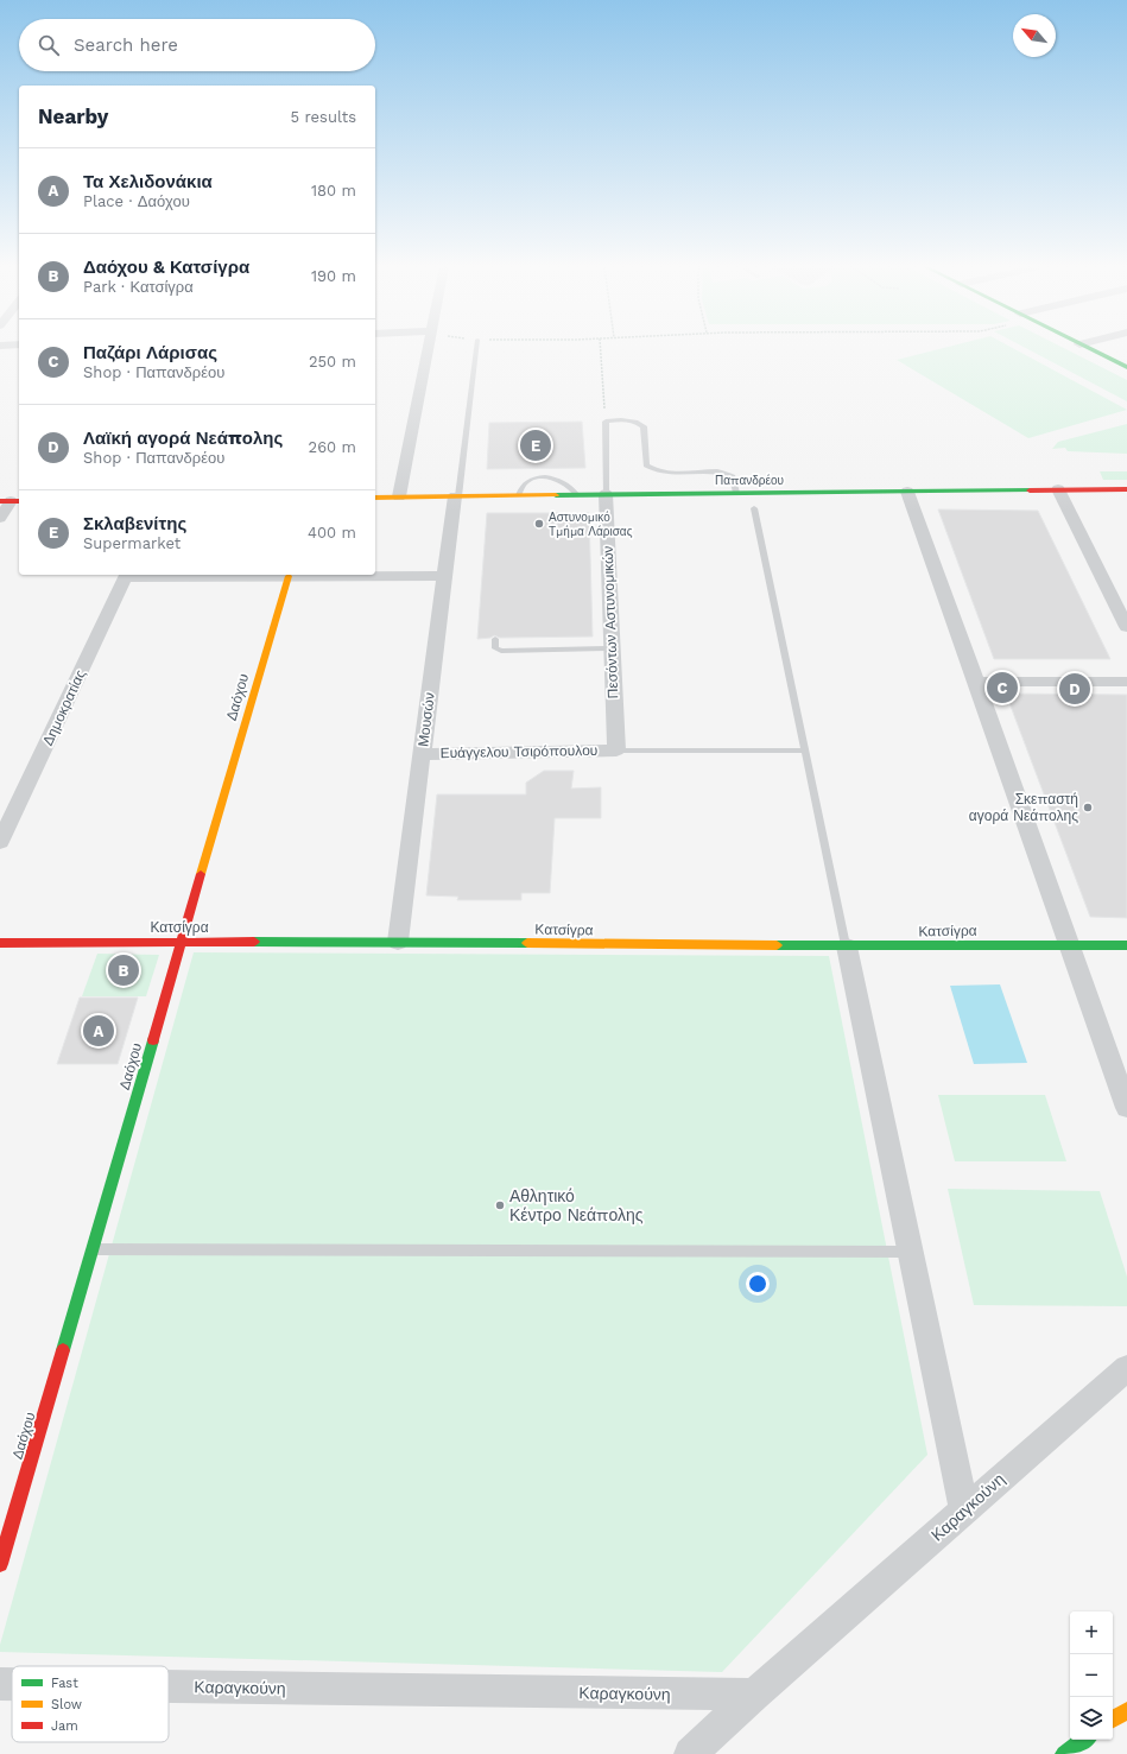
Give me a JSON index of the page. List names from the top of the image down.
{
  "streets": {
    "main road": ["Παπανδρέου", "Δαόχου", "Κατσίγρα"],
    "street": [
      "Πεσόντων Αστυνομικών",
      "Δημοκρατίας",
      "Μουσών",
      "Ευάγγελου Τσιρόπουλου",
      "Καραγκούνη"
    ]
  },
  "crossings": [
    ["Παπανδρέου", "Πεσόντων Αστυνομικών"],
    ["Παπανδρέου", "Μουσών"],
    ["Πεσόντων Αστυνομικών", "Ευάγγελου Τσιρόπουλου"],
    ["Δαόχου", "Κατσίγρα"],
    ["Μουσών", "Ευάγγελου Τσιρόπουλου"],
    ["Μουσών", "Κατσίγρα"]
  ],
  "places": ["Αστυνομικό Τμήμα Λάρισας", "Σκεπαστή αγορά Νεάπολης", "Αθλητικό Κέντρο Νεάπολης"],
  "legend": ["Fast", "Slow", "Jam"],
  "north": "top left",
  "page": {
    "search": "Search here",
    "heading": ["Nearby", "5 results"],
    "list": [
      {
        "mark": "A",
        "name": "Τα Χελιδονάκια",
        "note": "Place · Δαόχου",
        "value": "180 m"
      },
      {
        "mark": "B",
        "name": "Δαόχου & Κατσίγρα",
        "note": "Park · Κατσίγρα",
        "value": "190 m"
      },
      {
        "mark": "C",
        "name": "Παζάρι Λάρισας",
        "note": "Shop · Παπανδρέου",
        "value": "250 m"
      },
      {
        "mark": "D",
        "name": "Λαϊκή αγορά Νεάπολης",
        "note": "Shop · Παπανδρέου",
        "value": "260 m"
      },
      {
        "mark": "E",
        "name": "Σκλαβενίτης",
        "note": "Supermarket",
        "value": "400 m"
      }
    ],
    "pins": [
      "E",
      "C",
      "D",
      "B",
      "A"
    ],
    "map_buttons": ["+", "−"]
  }
}
